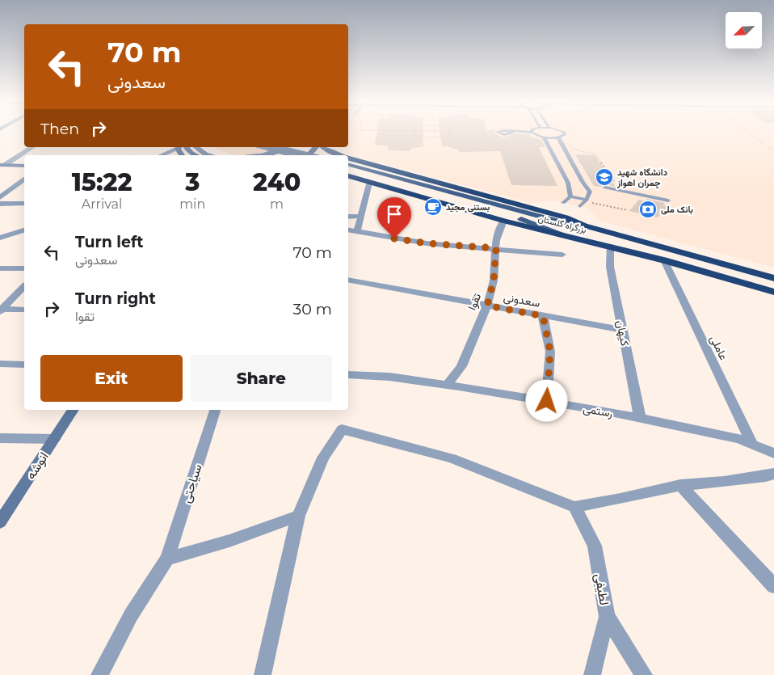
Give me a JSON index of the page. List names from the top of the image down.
{
  "streets": {
    "highway": ["بزرگراه گلستان"],
    "street": [
      "سعدونی",
      "تقوا",
      "کیهان",
      "عاملی",
      "رستمی",
      "انوشه",
      "سیاحتی",
      "لطیفی"
    ]
  },
  "crossings": [
    ["بزرگراه گلستان", "تقوا"],
    ["بزرگراه گلستان", "کیهان"],
    ["بزرگراه گلستان", "عاملی"],
    ["سعدونی", "تقوا"],
    ["سعدونی", "کیهان"],
    ["تقوا", "رستمی"],
    ["کیهان", "رستمی"],
    ["عاملی", "رستمی"]
  ],
  "places": {
    "school or university": ["دانشگاه شهید چمران اهواز"],
    "cafe": ["بستنی مجید"],
    "bank": ["بانک ملی"]
  },
  "north": "bottom left",
  "page": {
    "turn": ["70 m", "سعدونی"],
    "then": "Then",
    "eta": [
      "15:22",
      "Arrival",
      "3",
      "min",
      "240",
      "m"
    ],
    "list": [
      {
        "name": "Turn left",
        "note": "سعدونی",
        "value": "70 m"
      },
      {
        "name": "Turn right",
        "note": "تقوا",
        "value": "30 m"
      }
    ],
    "buttons": ["Exit", "Share"]
  }
}
